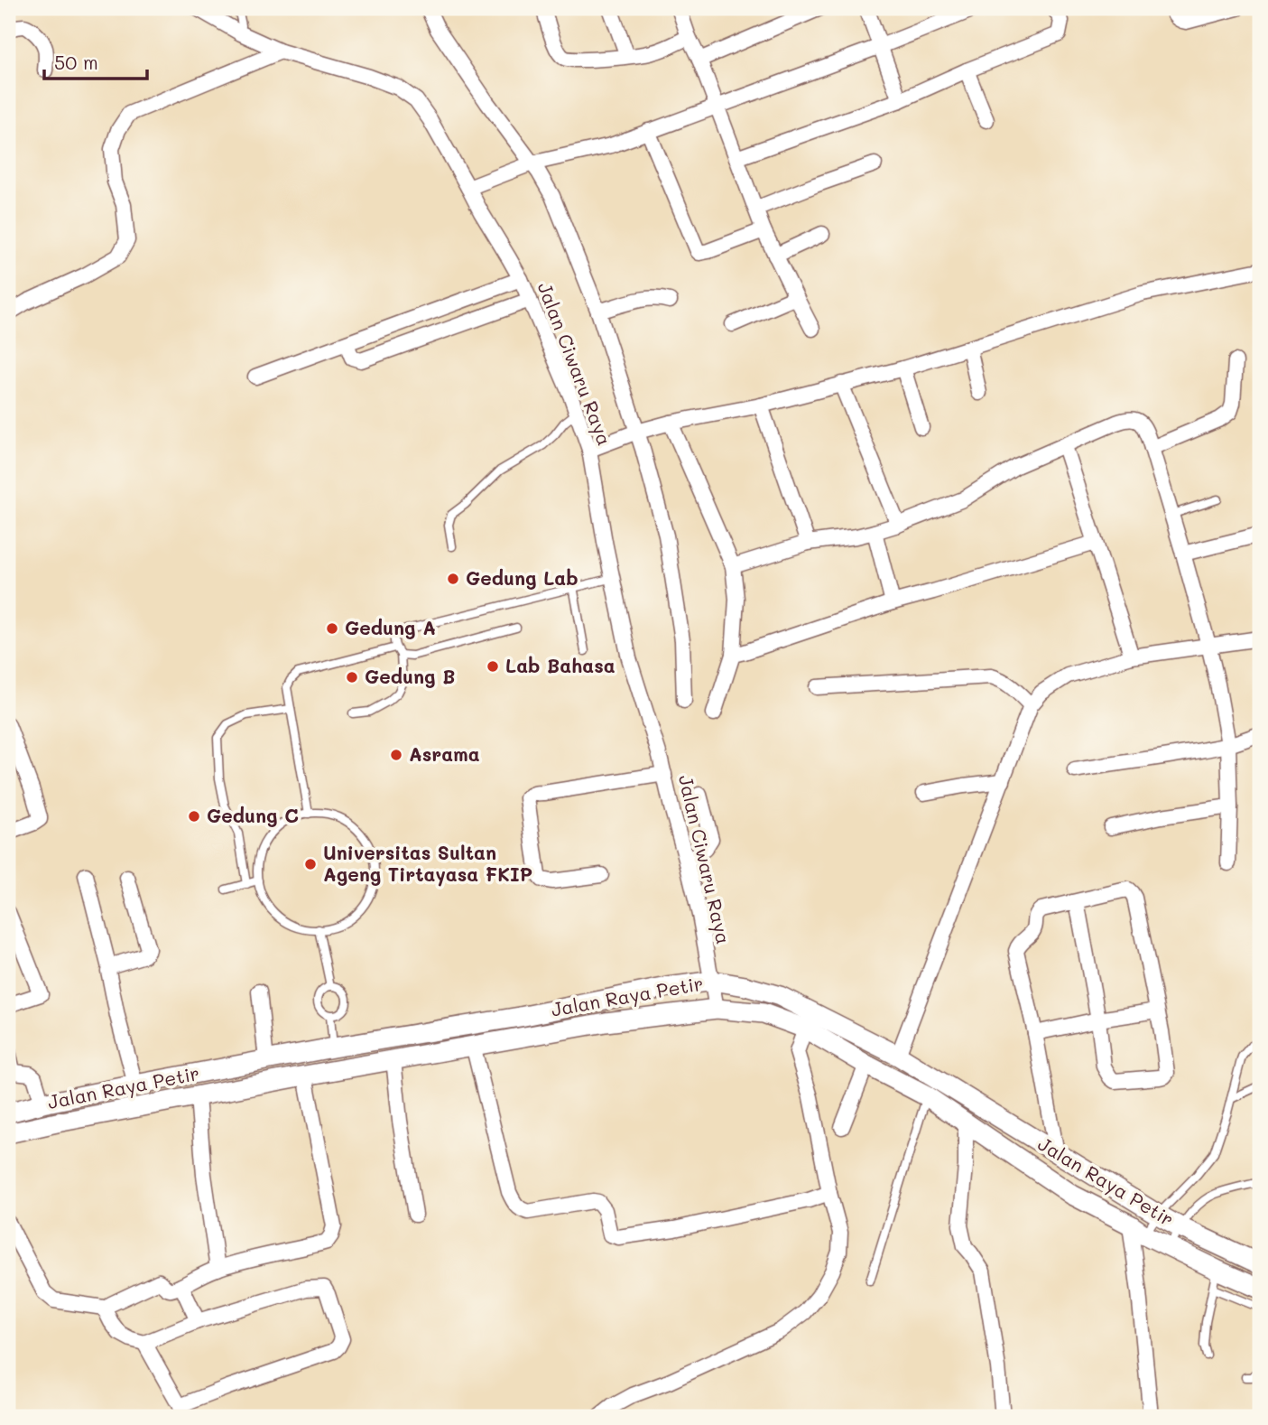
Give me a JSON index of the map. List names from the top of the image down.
{
  "streets": {
    "main road": ["Jalan Raya Petir"],
    "street": ["Jalan Ciwaru Raya"]
  },
  "crossings": [
    ["Jalan Ciwaru Raya", "Jalan Raya Petir"]
  ],
  "places": [
    "Gedung Lab",
    "Gedung A",
    "Lab Bahasa",
    "Gedung B",
    "Asrama",
    "Gedung C",
    "Universitas Sultan Ageng Tirtayasa FKIP"
  ],
  "scale_bar": "50 m"
}
